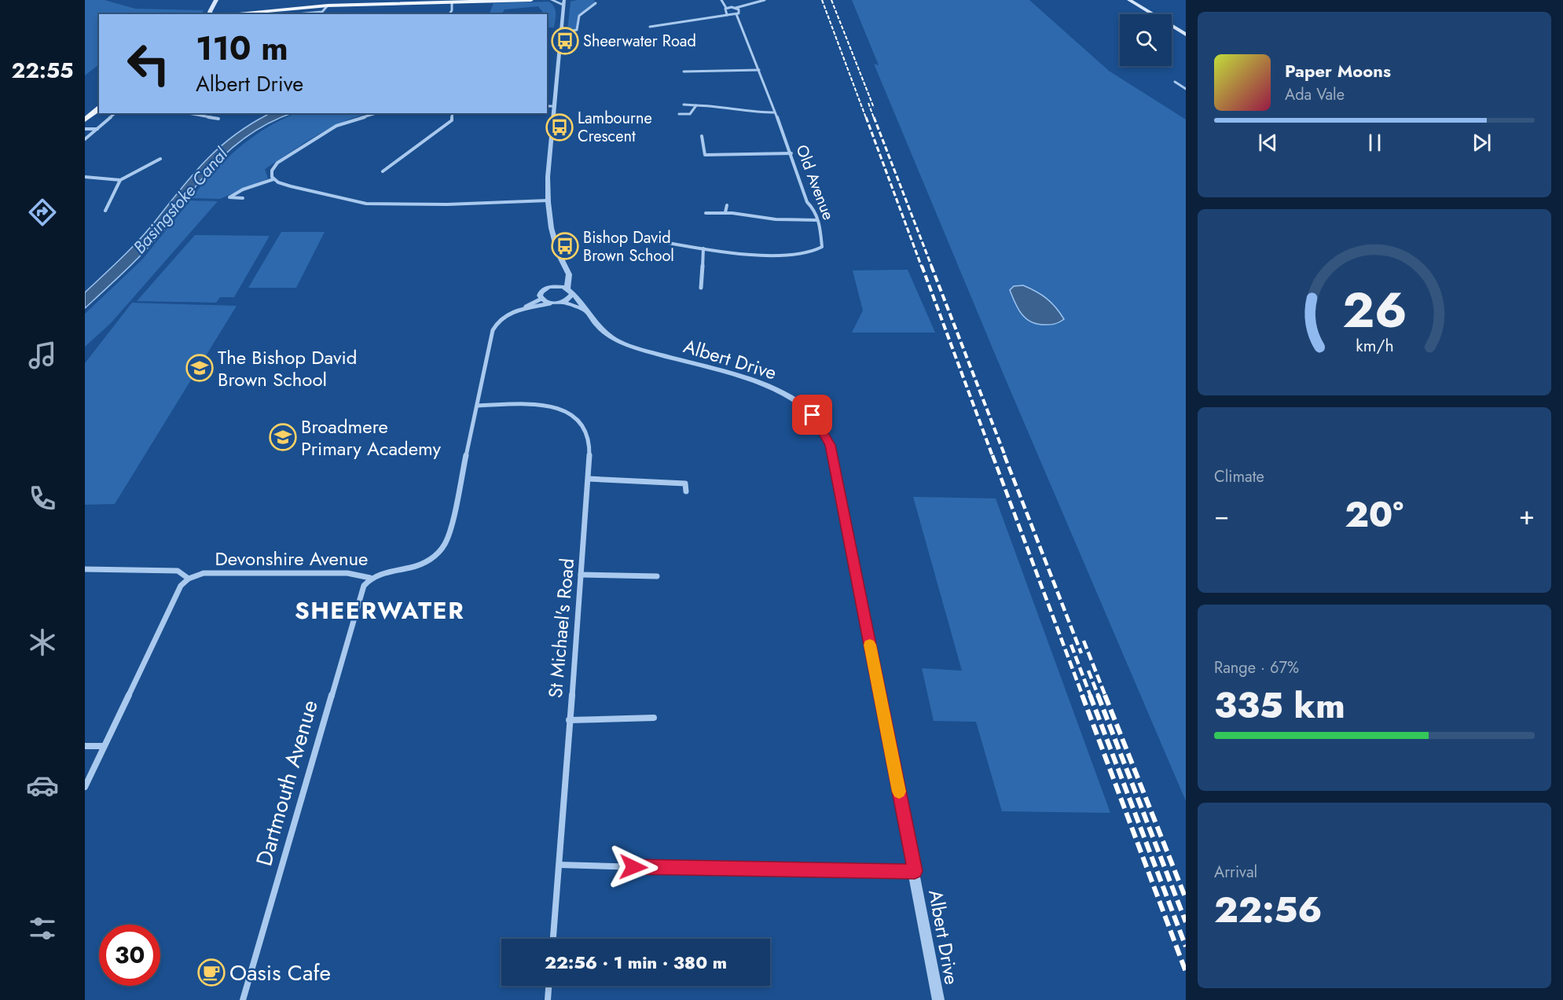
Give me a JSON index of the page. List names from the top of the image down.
{
  "streets": {
    "street": [
      "Old Avenue",
      "Albert Drive",
      "Devonshire Avenue",
      "St Michael's Road",
      "Dartmouth Avenue"
    ]
  },
  "crossings": [
    ["Devonshire Avenue", "St Michael's Road"],
    ["Devonshire Avenue", "Dartmouth Avenue"]
  ],
  "districts": ["SHEERWATER"],
  "water": ["Basingstoke Canal"],
  "places": {
    "bus stop": ["Sheerwater Road", "Lambourne Crescent", "Bishop David Brown School"],
    "school or university": ["The Bishop David Brown School", "Broadmere Primary Academy"],
    "cafe": ["Oasis Cafe"]
  },
  "page": {
    "tabs": "22:55",
    "turn": ["110 m", "Albert Drive"],
    "song": ["Paper Moons", "Ada Vale"],
    "tile": [
      "Climate",
      ["Range · 67%", "335 km"],
      ["Arrival", "22:56"]
    ],
    "heat": ["−", "20°", "+"],
    "limit": "30",
    "trip": "22:56 · 1 min · 380 m",
    "gauge": ["26", "km/h"]
  }
}
